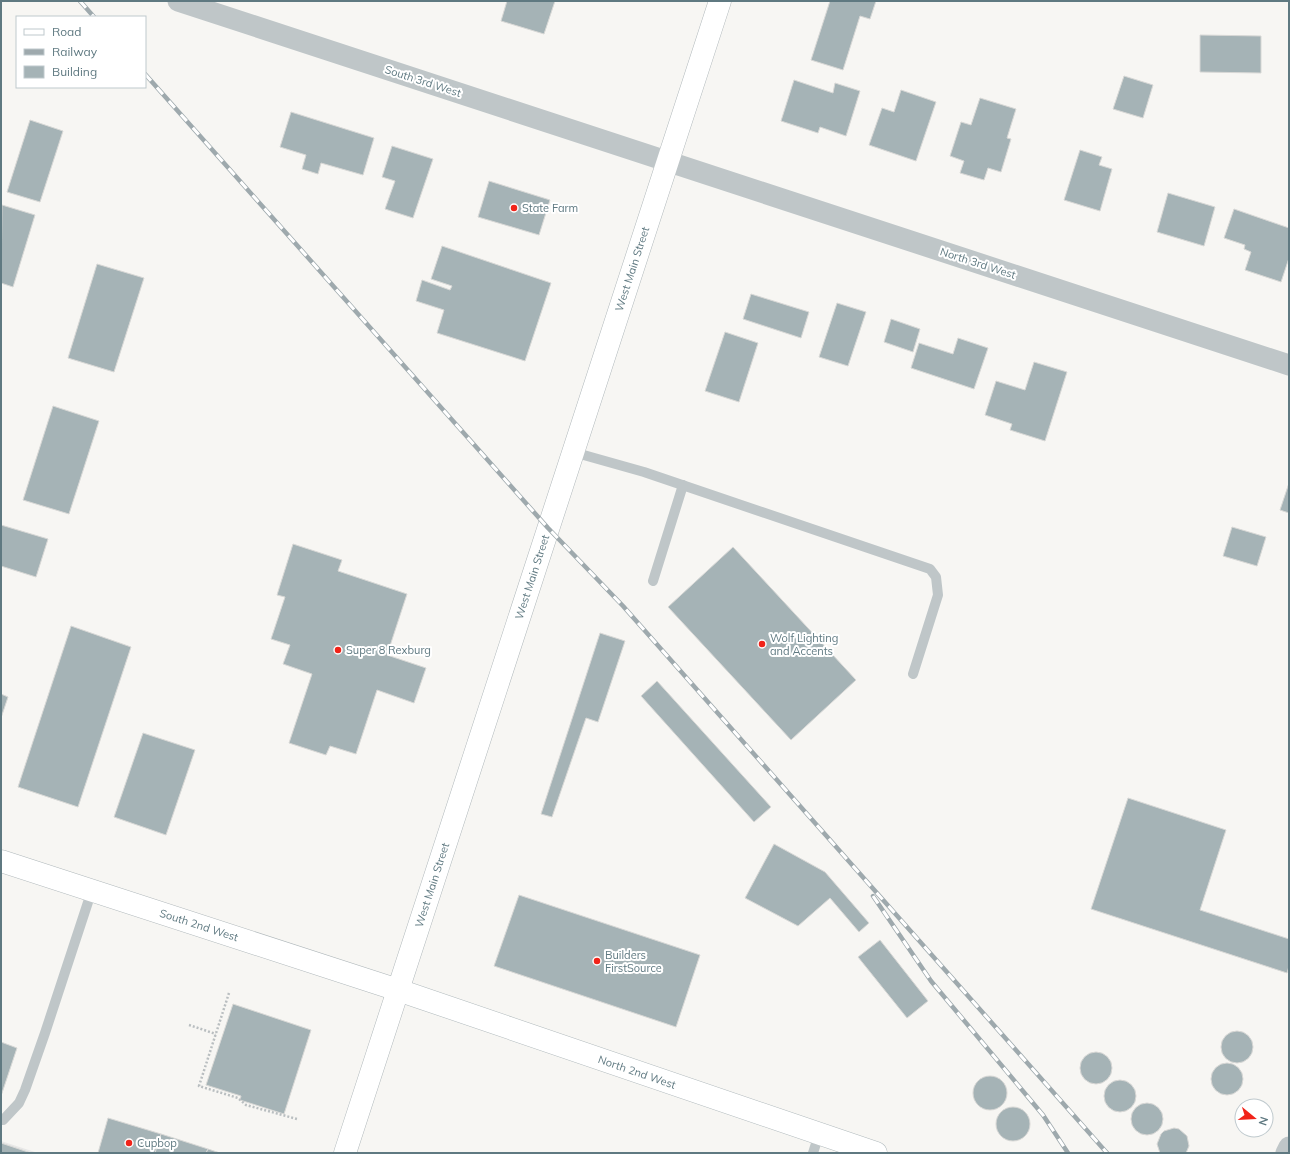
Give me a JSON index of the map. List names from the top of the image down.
{
  "streets": {
    "main road": ["West Main Street", "South 2nd West", "North 2nd West"],
    "street": ["South 3rd West", "North 3rd West"]
  },
  "crossings": [
    ["South 3rd West", "North 3rd West"],
    ["South 3rd West", "West Main Street"],
    ["North 3rd West", "West Main Street"],
    ["West Main Street", "South 2nd West"],
    ["West Main Street", "North 2nd West"],
    ["South 2nd West", "North 2nd West"]
  ],
  "places": [
    "State Farm",
    "Wolf Lighting and Accents",
    "Super 8 Rexburg",
    "Builders FirstSource",
    "Cupbop"
  ],
  "legend": ["Road", "Railway", "Building"],
  "north": "right"
}
